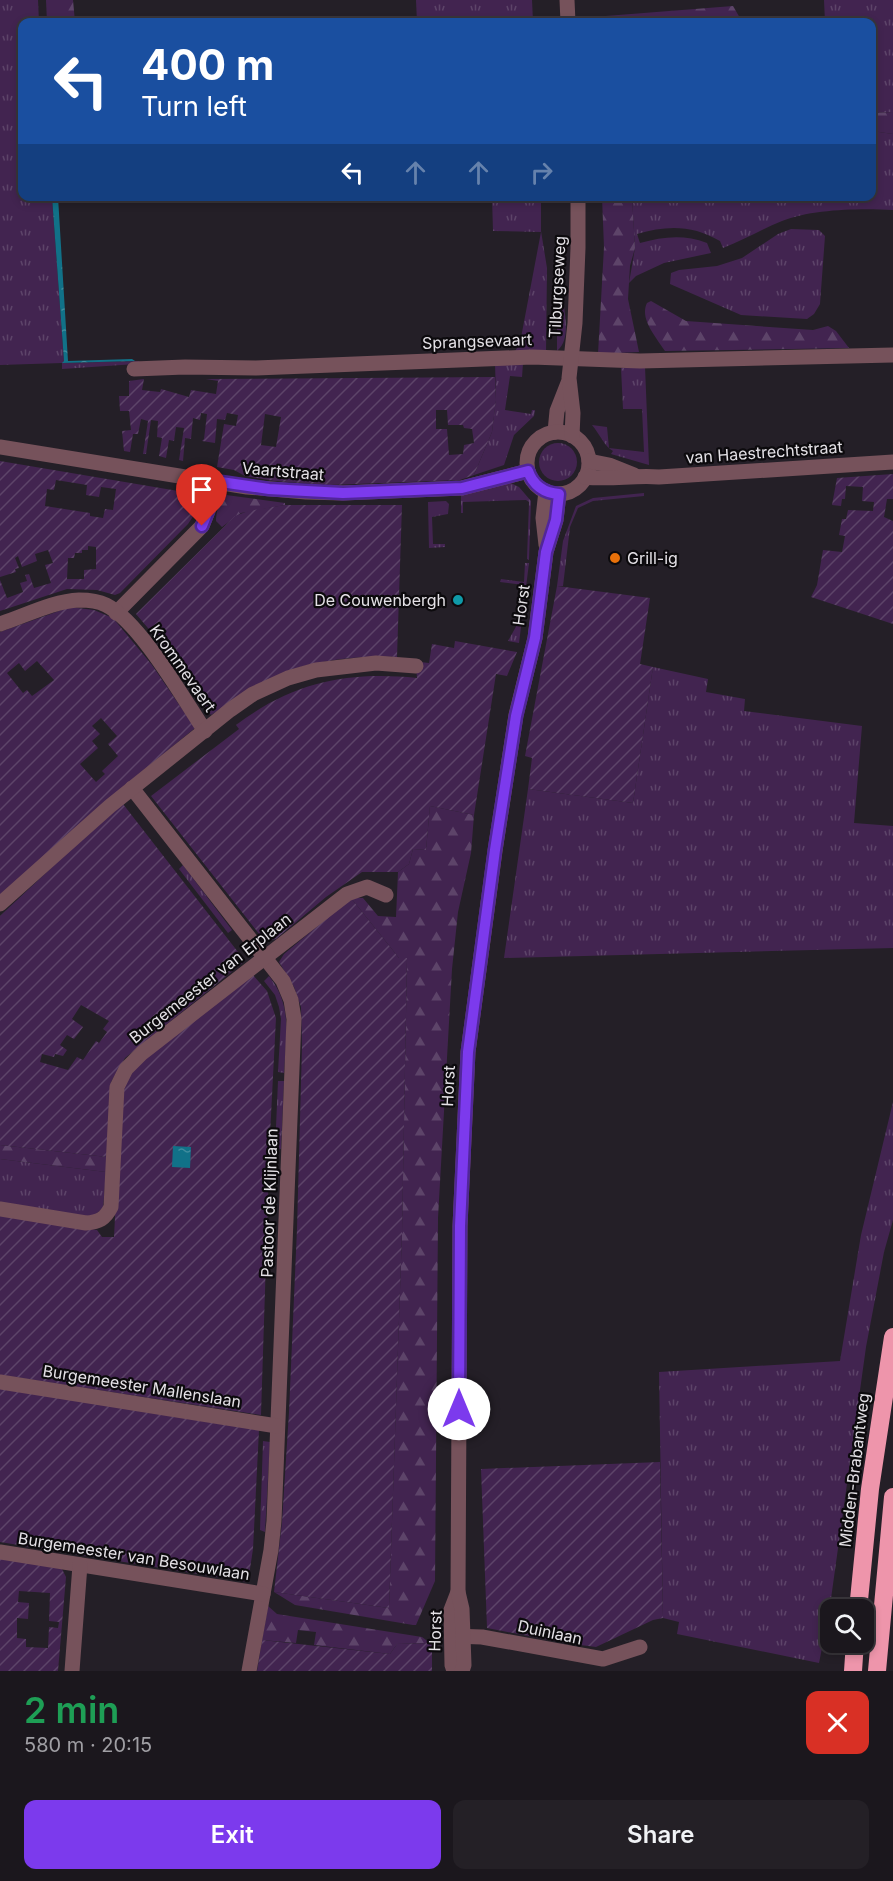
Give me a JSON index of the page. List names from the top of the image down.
{
  "streets": {
    "highway": ["Midden-Brabantweg"],
    "street": [
      "Tilburgseweg",
      "Sprangsevaart",
      "van Haestrechtstraat",
      "Vaartstraat",
      "Horst",
      "Krommevaert",
      "Burgemeester van Erplaan",
      "Pastoor de Klijnlaan",
      "Burgemeester Mallenslaan",
      "Burgemeester van Besouwlaan",
      "Duinlaan"
    ]
  },
  "crossings": [
    ["Tilburgseweg", "Sprangsevaart"],
    ["Tilburgseweg", "van Haestrechtstraat"],
    ["Tilburgseweg", "Vaartstraat"],
    ["Tilburgseweg", "Horst"],
    ["van Haestrechtstraat", "Vaartstraat"],
    ["van Haestrechtstraat", "Horst"],
    ["Vaartstraat", "Horst"],
    ["Horst", "Duinlaan"],
    ["Burgemeester van Erplaan", "Pastoor de Klijnlaan"],
    ["Pastoor de Klijnlaan", "Burgemeester Mallenslaan"],
    ["Pastoor de Klijnlaan", "Burgemeester van Besouwlaan"]
  ],
  "places": ["Grill-ig", "De Couwenbergh"],
  "page": {
    "turn": ["400 m", "Turn left"],
    "heading": ["2 min", "580 m · 20:15"],
    "buttons": ["Exit", "Share"]
  }
}
